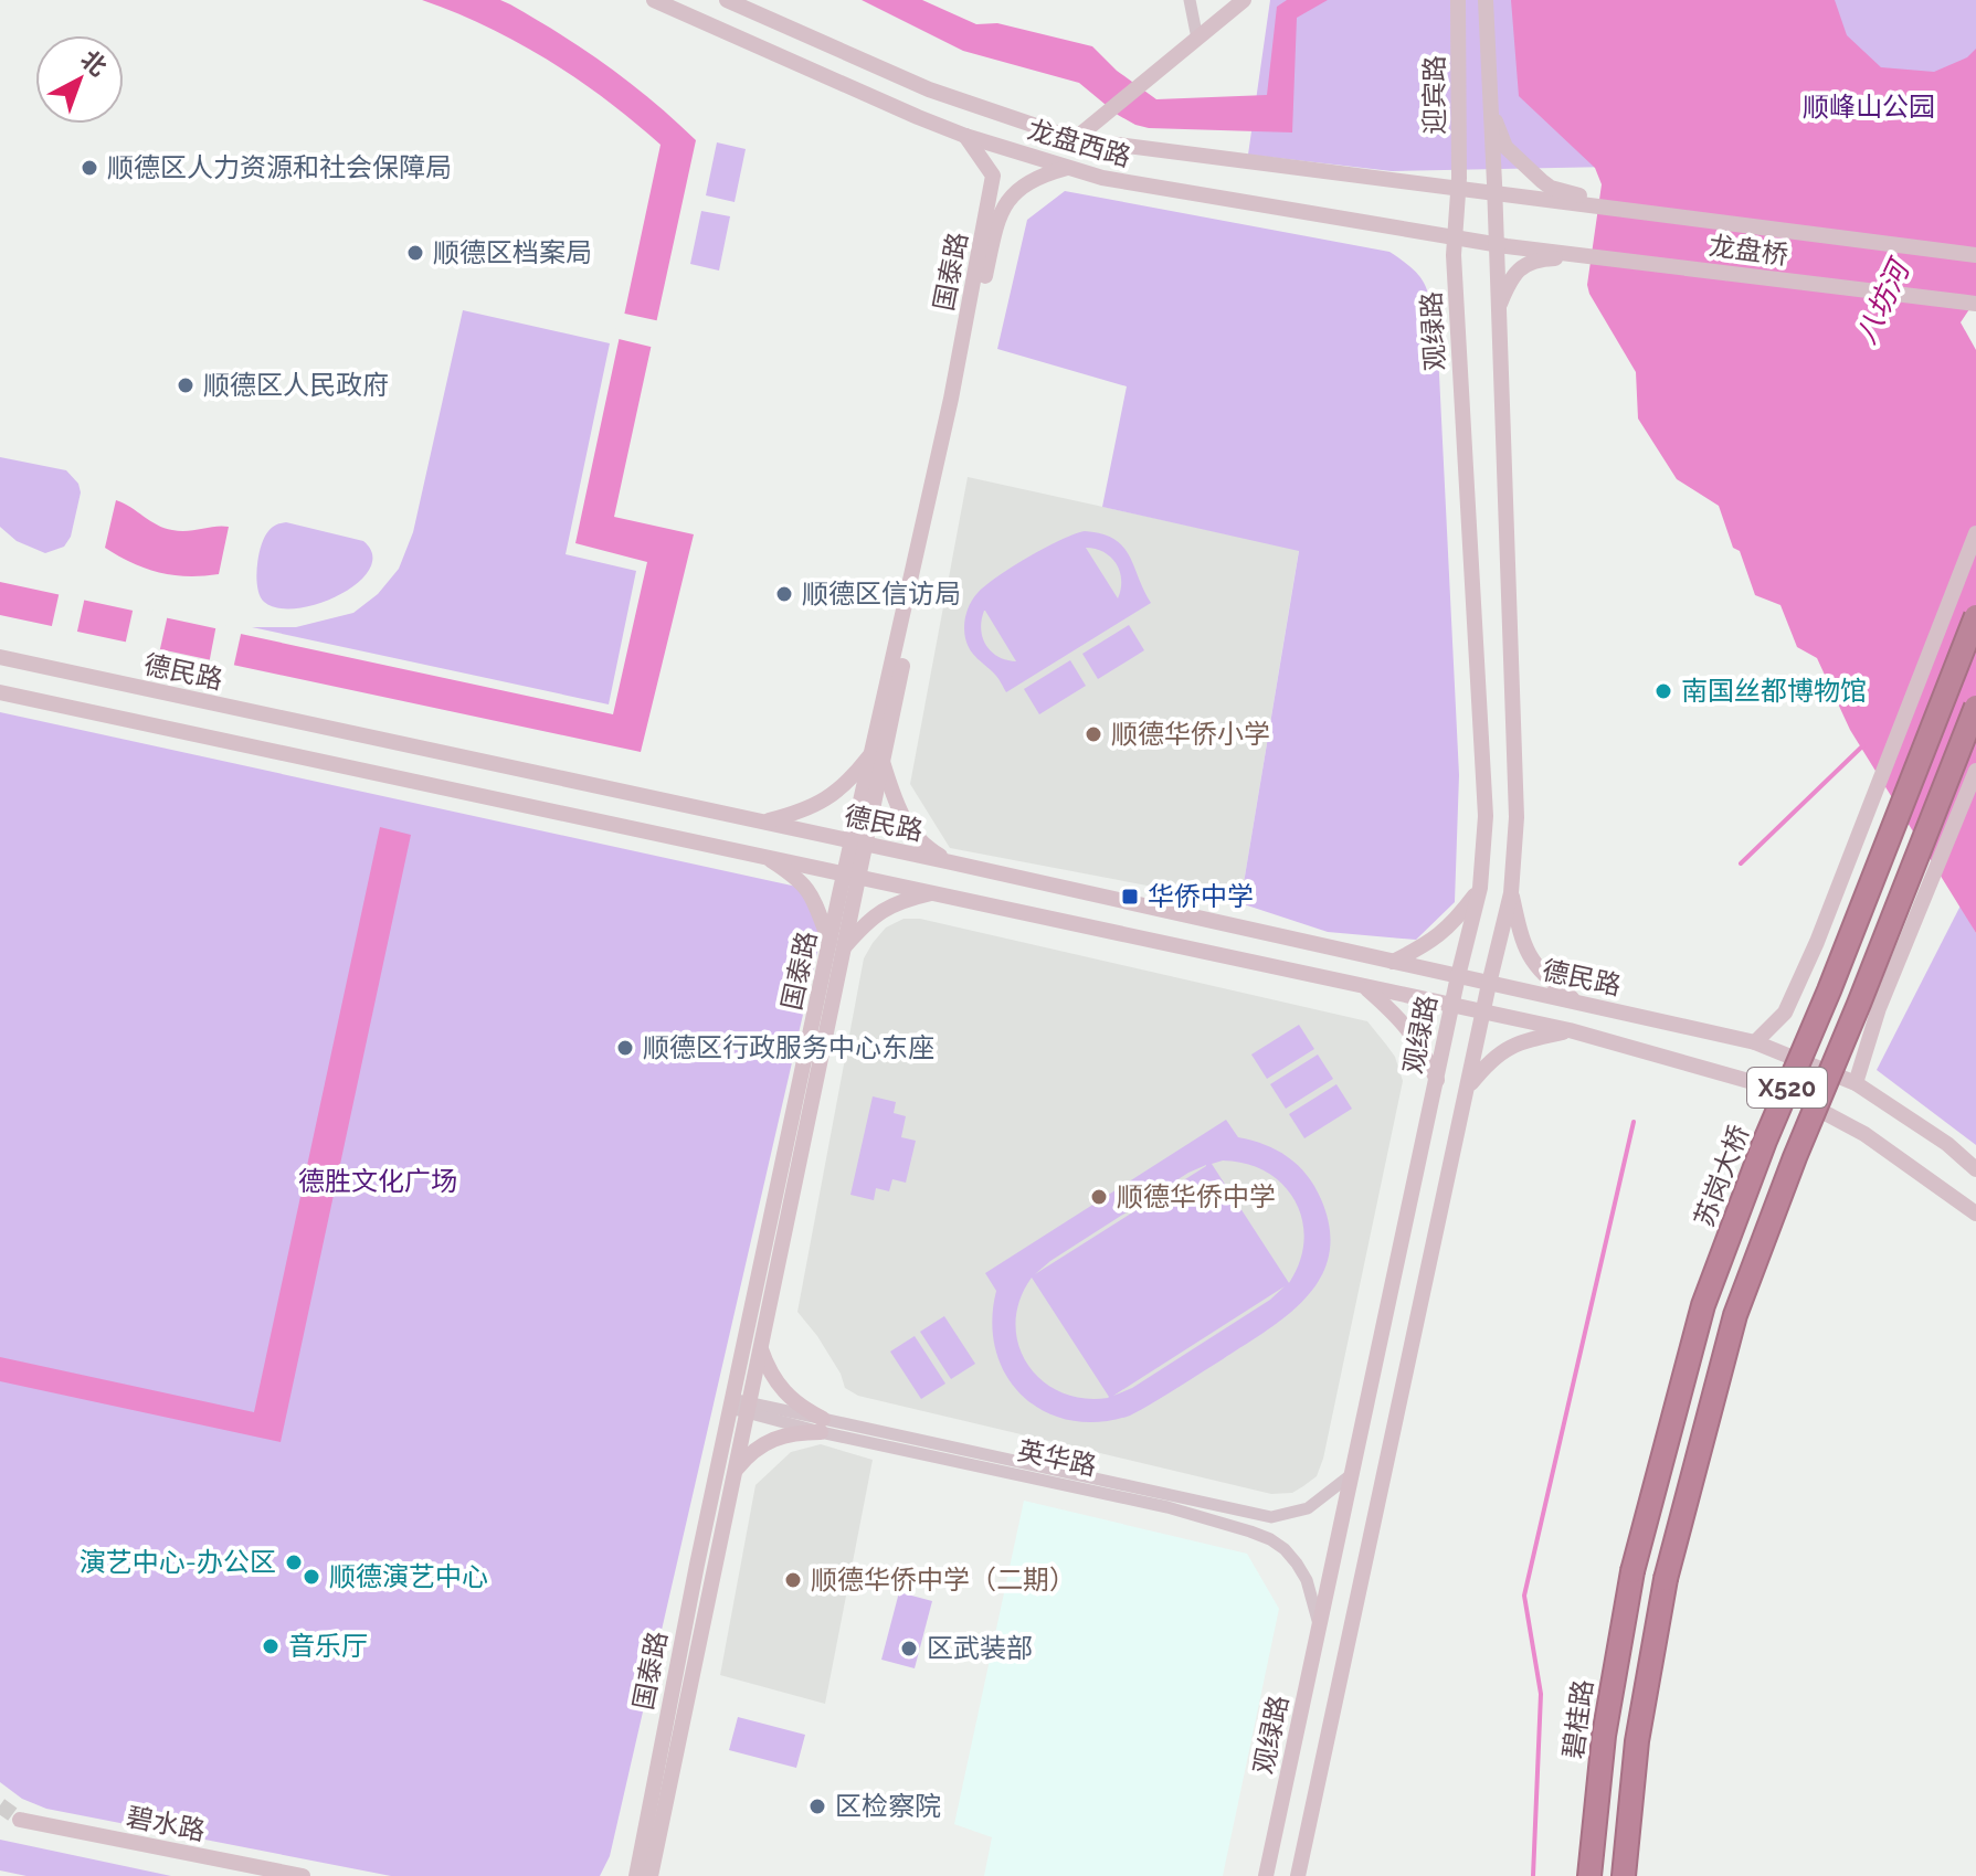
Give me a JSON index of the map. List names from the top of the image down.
{
  "streets": {
    "highway": ["X520", "苏岗大桥", "碧桂路"],
    "street": [
      "迎宾路",
      "龙盘西路",
      "龙盘桥",
      "国泰路",
      "观绿路",
      "德民路",
      "英华路",
      "碧水路"
    ]
  },
  "crossings": [
    ["迎宾路", "龙盘西路"],
    ["迎宾路", "龙盘桥"],
    ["迎宾路", "观绿路"],
    ["龙盘西路", "龙盘桥"],
    ["龙盘西路", "国泰路"],
    ["龙盘西路", "观绿路"],
    ["龙盘桥", "观绿路"],
    ["国泰路", "德民路"],
    ["国泰路", "英华路"],
    ["观绿路", "德民路"],
    ["观绿路", "英华路"],
    ["苏岗大桥", "碧桂路"]
  ],
  "water": ["八坊河"],
  "parks": ["顺峰山公园", "德胜文化广场"],
  "places": {
    "other": [
      "顺德区人力资源和社会保障局",
      "顺德区档案局",
      "顺德区人民政府",
      "顺德区信访局",
      "南国丝都博物馆",
      "顺德华侨小学",
      "顺德区行政服务中心东座",
      "顺德华侨中学",
      "演艺中心-办公区",
      "顺德演艺中心",
      "顺德华侨中学（二期）",
      "音乐厅",
      "区武装部",
      "区检察院"
    ],
    "transit": ["华侨中学"]
  },
  "north": "top right"
}
